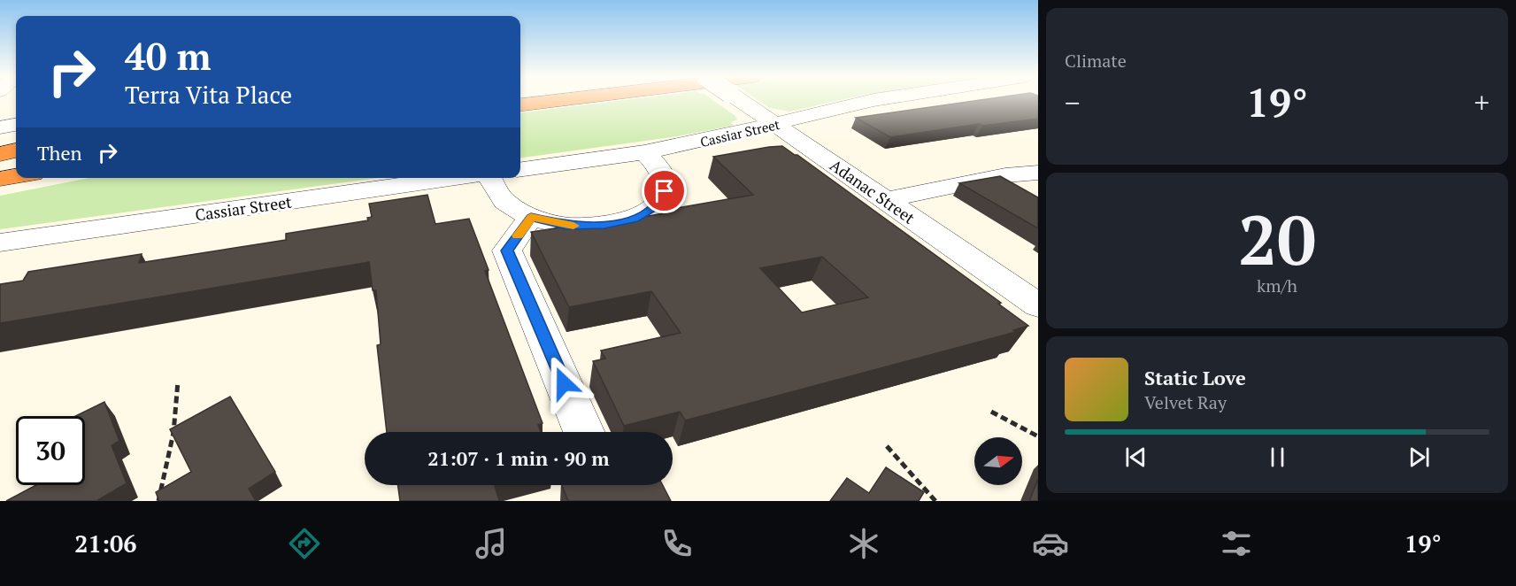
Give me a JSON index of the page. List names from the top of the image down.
{
  "streets": {
    "street": ["Cassiar Street", "Adanac Street"]
  },
  "crossings": [
    ["Cassiar Street", "Adanac Street"]
  ],
  "north": "right",
  "page": {
    "tile": [
      "Climate",
      ["20", "km/h"]
    ],
    "turn": ["40 m", "Terra Vita Place"],
    "heat": ["−", "19°", "+"],
    "then": "Then",
    "song": ["Static Love", "Velvet Ray"],
    "limit": "30",
    "trip": "21:07 · 1 min · 90 m",
    "tabs": ["21:06", "19°"]
  }
}
